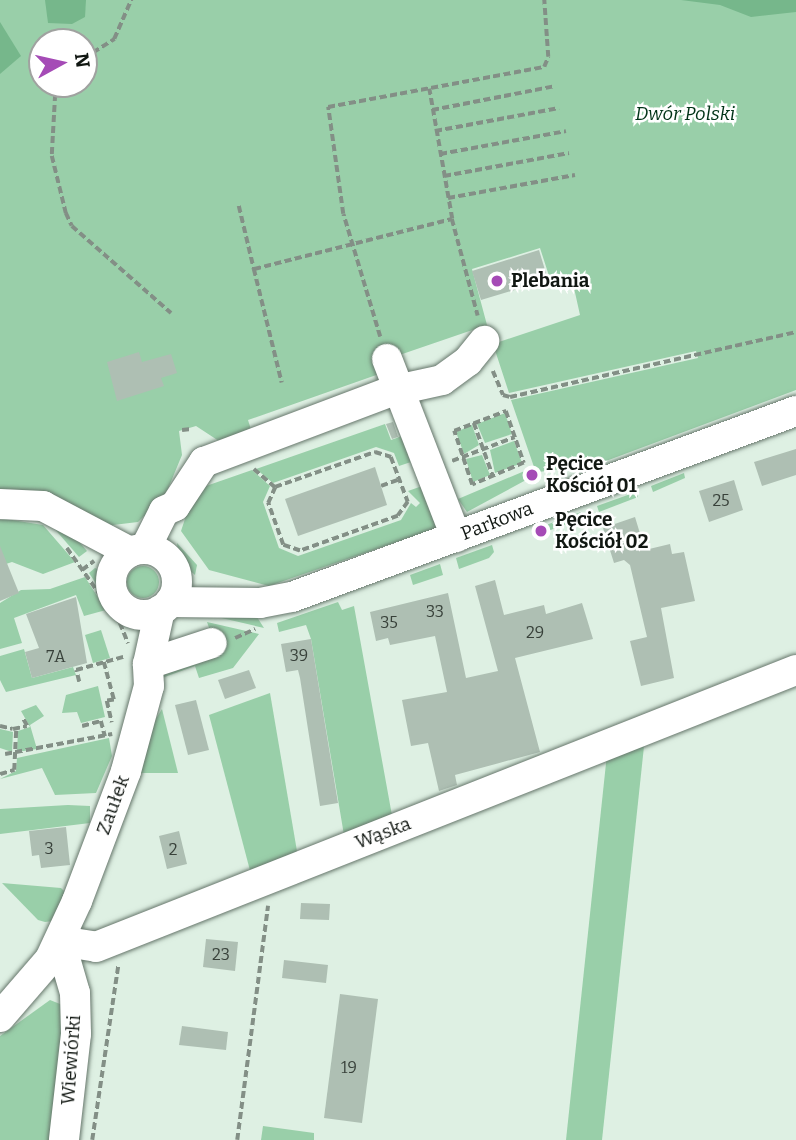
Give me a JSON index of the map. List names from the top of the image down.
{
  "streets": {
    "street": [
      "Parkowa",
      "Zaułek",
      "Wąska",
      "Wiewiórki"
    ]
  },
  "crossings": [
    ["Parkowa", "Zaułek"],
    ["Zaułek", "Wąska"],
    ["Zaułek", "Wiewiórki"],
    ["Wąska", "Wiewiórki"]
  ],
  "parks": ["Dwór Polski"],
  "places": ["Plebania", "Pęcice Kościół 01", "Pęcice Kościół 02"],
  "house_numbers": [
    "25",
    "33",
    "35",
    "29",
    "39",
    "7A",
    "3",
    "2",
    "23",
    "19"
  ],
  "north": "right"
}
